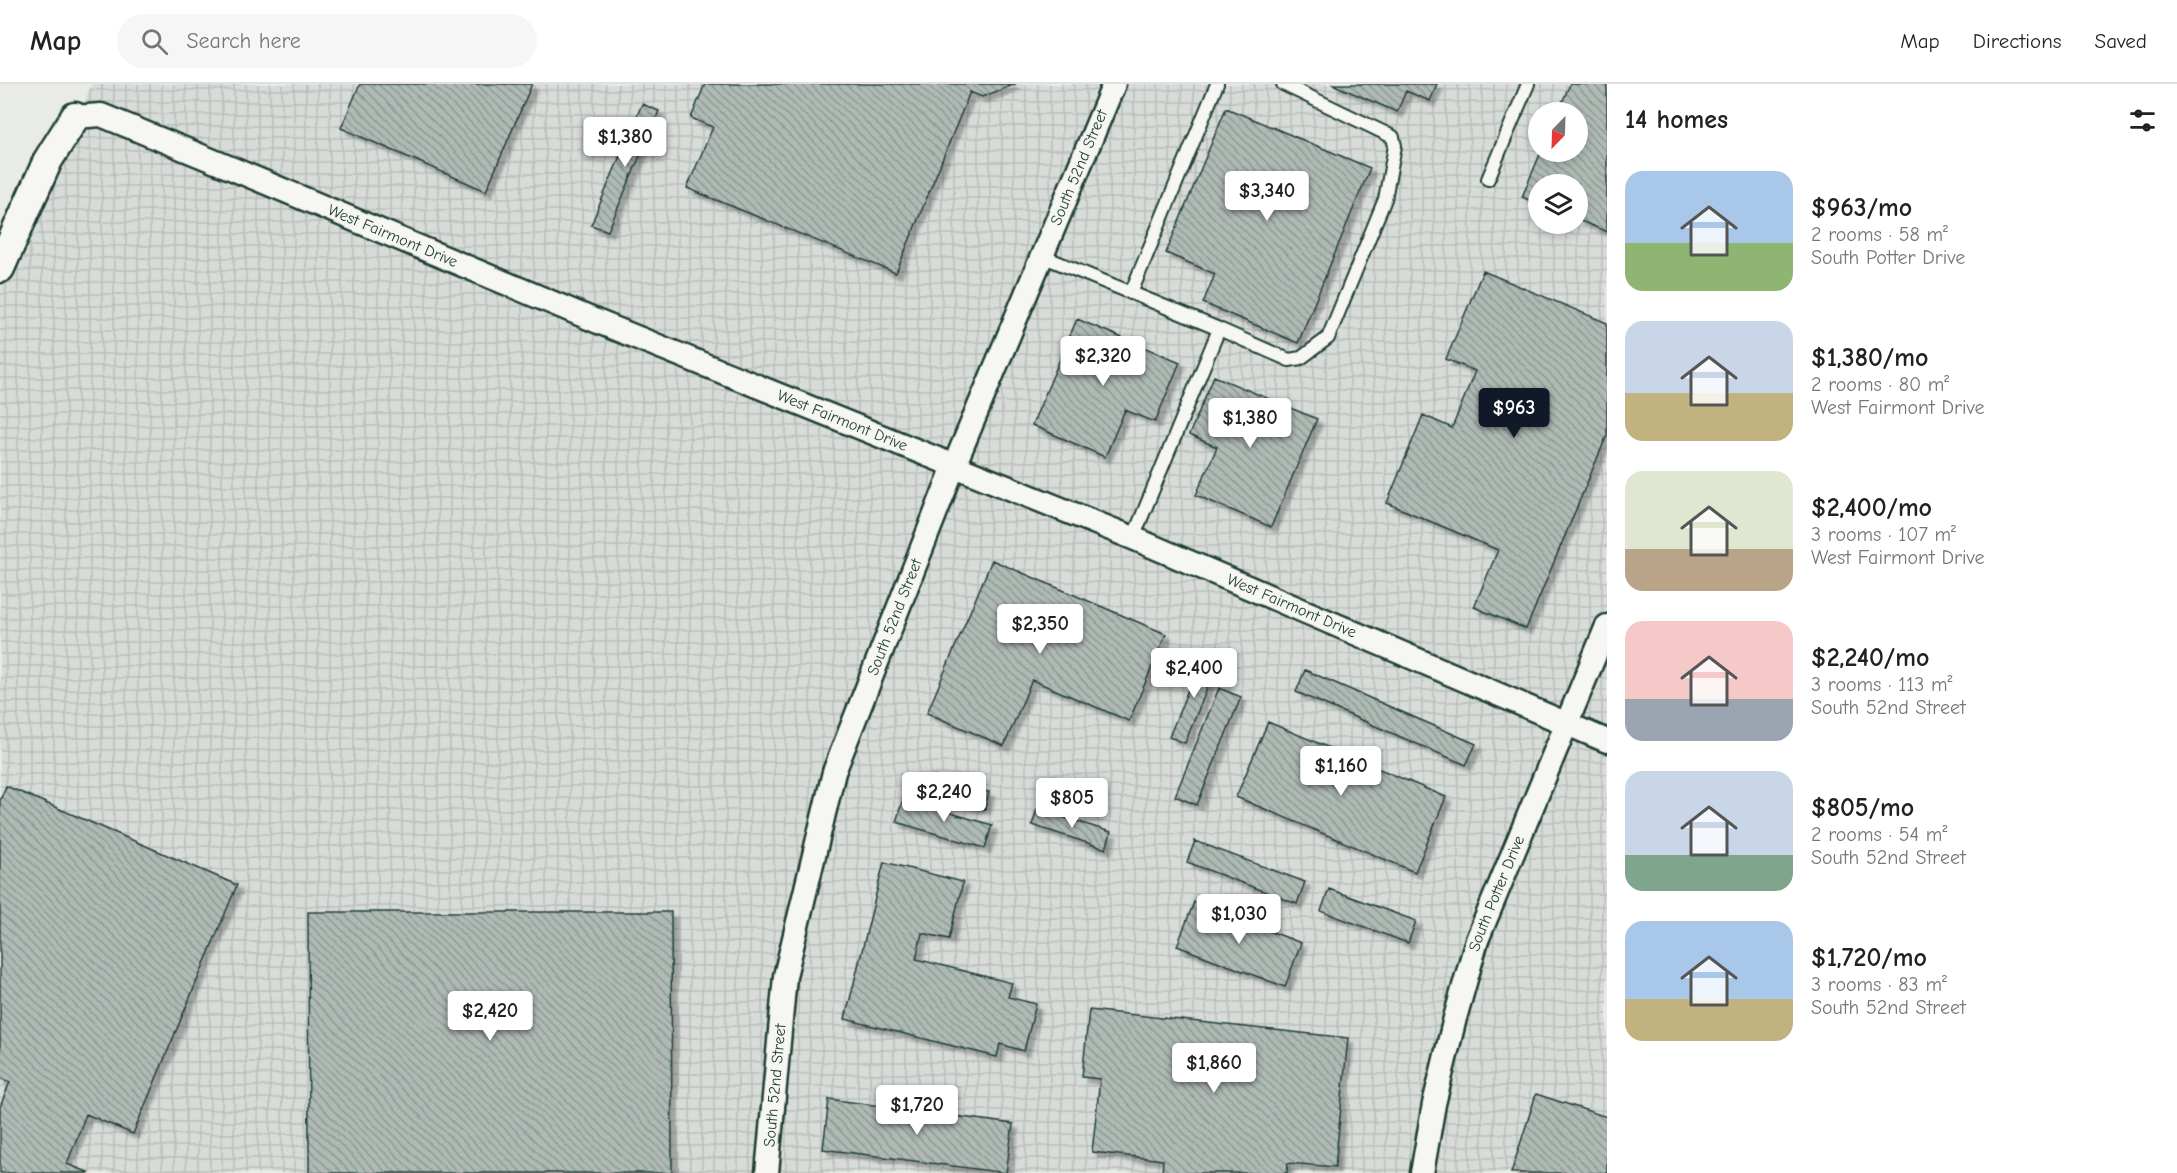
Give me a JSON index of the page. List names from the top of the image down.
{
  "streets": {
    "street": ["South 52nd Street", "West Fairmont Drive", "South Potter Drive"]
  },
  "crossings": [
    ["South 52nd Street", "West Fairmont Drive"],
    ["West Fairmont Drive", "South Potter Drive"]
  ],
  "north": "bottom left",
  "page": {
    "header": "Map",
    "search": "Search here",
    "nav": ["Map", "Directions", "Saved"],
    "heading": "14 homes",
    "price": [
      "$1,380",
      "$3,340",
      "$2,320",
      "$963",
      "$1,380",
      "$2,350",
      "$2,400",
      "$1,160",
      "$2,240",
      "$805",
      "$1,030",
      "$2,420",
      "$1,860",
      "$1,720"
    ],
    "list": [
      {
        "name": "$963/mo",
        "note": "2 rooms · 58 m² · South Potter Drive"
      },
      {
        "name": "$1,380/mo",
        "note": "2 rooms · 80 m² · West Fairmont Drive"
      },
      {
        "name": "$2,400/mo",
        "note": "3 rooms · 107 m² · West Fairmont Drive"
      },
      {
        "name": "$2,240/mo",
        "note": "3 rooms · 113 m² · South 52nd Street"
      },
      {
        "name": "$805/mo",
        "note": "2 rooms · 54 m² · South 52nd Street"
      },
      {
        "name": "$1,720/mo",
        "note": "3 rooms · 83 m² · South 52nd Street"
      }
    ]
  }
}
